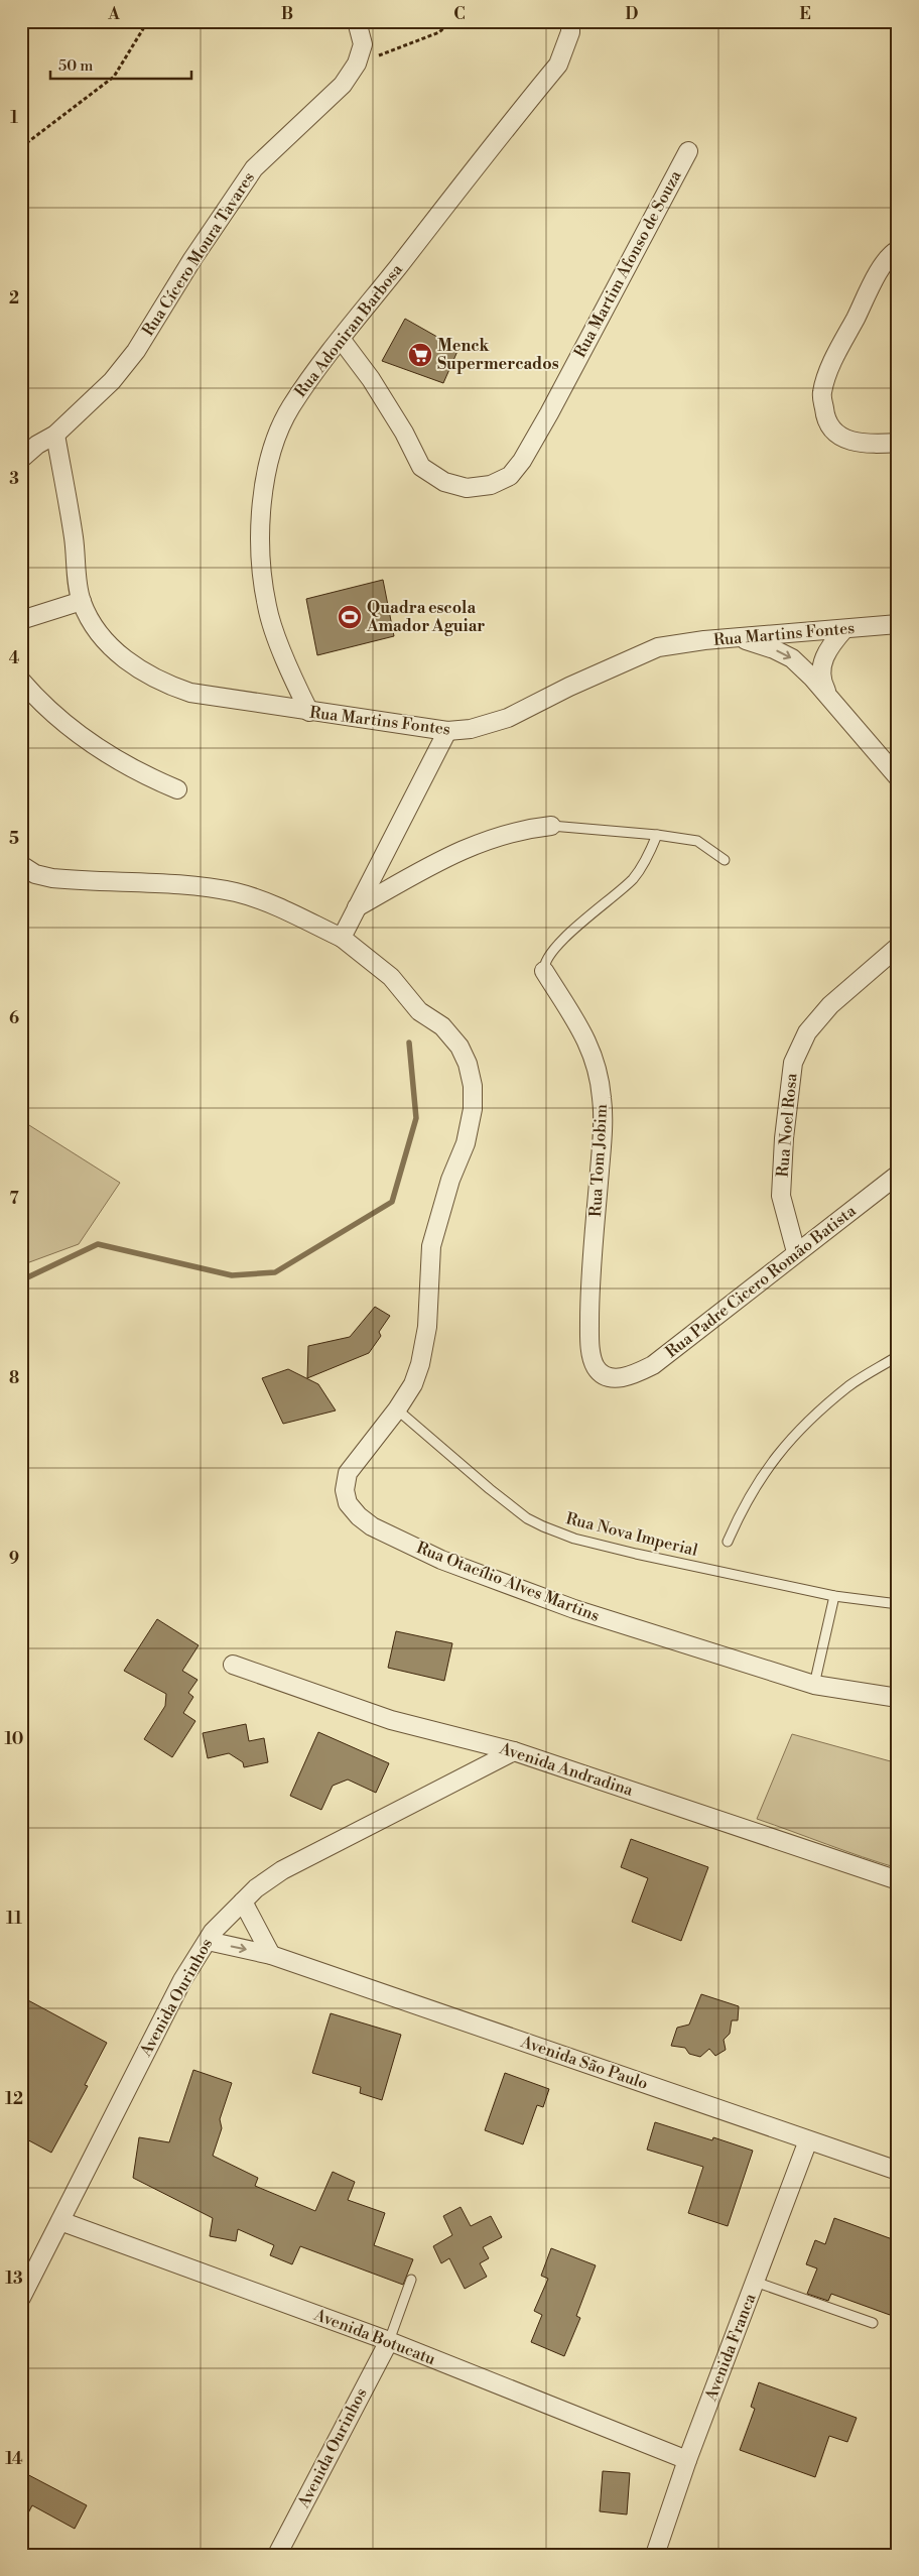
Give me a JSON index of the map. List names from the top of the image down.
{
  "streets": {
    "street": [
      "Rua Cícero Moura Tavares",
      "Rua Martim Afonso de Souza",
      "Rua Adoniran Barbosa",
      "Rua Martins Fontes",
      "Rua Noel Rosa",
      "Rua Tom Jobim",
      "Rua Padre Cicero Romão Batista",
      "Rua Otacílio Alves Martins",
      "Avenida Andradina",
      "Avenida Ourinhos",
      "Avenida São Paulo",
      "Avenida Botucatu",
      "Avenida Franca"
    ],
    "lane": ["Rua Nova Imperial"]
  },
  "crossings": [
    ["Rua Cícero Moura Tavares", "Rua Martins Fontes"],
    ["Rua Martim Afonso de Souza", "Rua Adoniran Barbosa"],
    ["Rua Adoniran Barbosa", "Rua Martins Fontes"],
    ["Rua Noel Rosa", "Rua Padre Cicero Romão Batista"],
    ["Rua Tom Jobim", "Rua Padre Cicero Romão Batista"],
    ["Rua Nova Imperial", "Rua Otacílio Alves Martins"],
    ["Avenida Andradina", "Avenida Ourinhos"],
    ["Avenida Ourinhos", "Avenida São Paulo"],
    ["Avenida Ourinhos", "Avenida Botucatu"],
    ["Avenida São Paulo", "Avenida Franca"],
    ["Avenida Botucatu", "Avenida Franca"]
  ],
  "places": {
    "supermarket": ["Menck Supermercados"],
    "sports": ["Quadra escola Amador Aguiar"]
  },
  "scale_bar": "50 m",
  "grid": {
    "columns": [
      "A",
      "B",
      "C",
      "D",
      "E"
    ],
    "rows": [
      "1",
      "2",
      "3",
      "4",
      "5",
      "6",
      "7",
      "8",
      "9",
      "10",
      "11",
      "12",
      "13",
      "14"
    ]
  }
}
